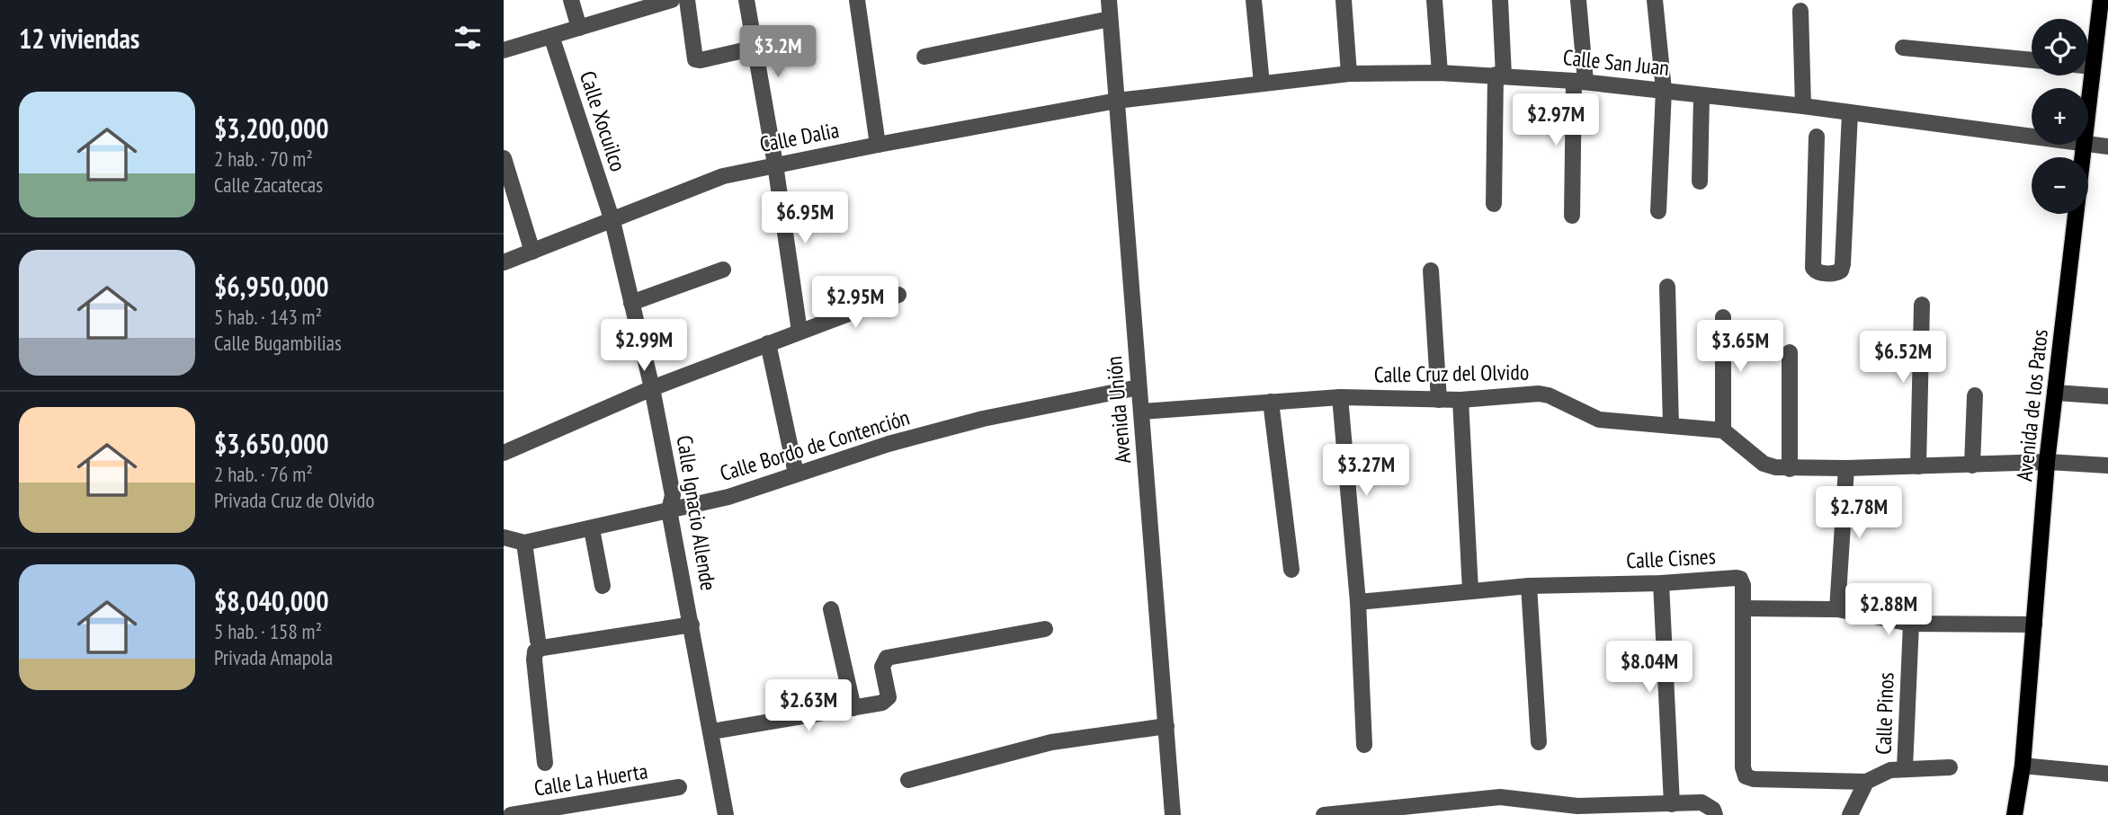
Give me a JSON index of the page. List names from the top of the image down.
{
  "streets": {
    "main road": ["Avenida de los Patos"],
    "street": [
      "Calle San Juan",
      "Calle Xocuilco",
      "Calle Dalia",
      "Calle Cruz del Olvido",
      "Avenida Unión",
      "Calle Bordo de Contención",
      "Calle Ignacio Allende",
      "Calle Cisnes",
      "Calle Pinos",
      "Calle La Huerta"
    ]
  },
  "crossings": [
    ["Calle San Juan", "Calle Dalia"],
    ["Calle San Juan", "Avenida de los Patos"],
    ["Calle San Juan", "Avenida Unión"],
    ["Calle Xocuilco", "Calle Dalia"],
    ["Calle Xocuilco", "Calle Ignacio Allende"],
    ["Calle Dalia", "Avenida Unión"],
    ["Calle Dalia", "Calle Ignacio Allende"],
    ["Calle Cruz del Olvido", "Avenida Unión"],
    ["Avenida Unión", "Calle Bordo de Contención"],
    ["Calle Bordo de Contención", "Calle Ignacio Allende"]
  ],
  "page": {
    "heading": "12 viviendas",
    "map_buttons": ["+", "−"],
    "price": [
      "$3.2M",
      "$2.97M",
      "$6.95M",
      "$2.95M",
      "$2.99M",
      "$3.65M",
      "$6.52M",
      "$3.27M",
      "$2.78M",
      "$2.88M",
      "$8.04M",
      "$2.63M"
    ],
    "list": [
      {
        "name": "$3,200,000",
        "note": "2 hab. · 70 m² · Calle Zacatecas"
      },
      {
        "name": "$6,950,000",
        "note": "5 hab. · 143 m² · Calle Bugambilias"
      },
      {
        "name": "$3,650,000",
        "note": "2 hab. · 76 m² · Privada Cruz de Olvido"
      },
      {
        "name": "$8,040,000",
        "note": "5 hab. · 158 m² · Privada Amapola"
      }
    ]
  }
}
